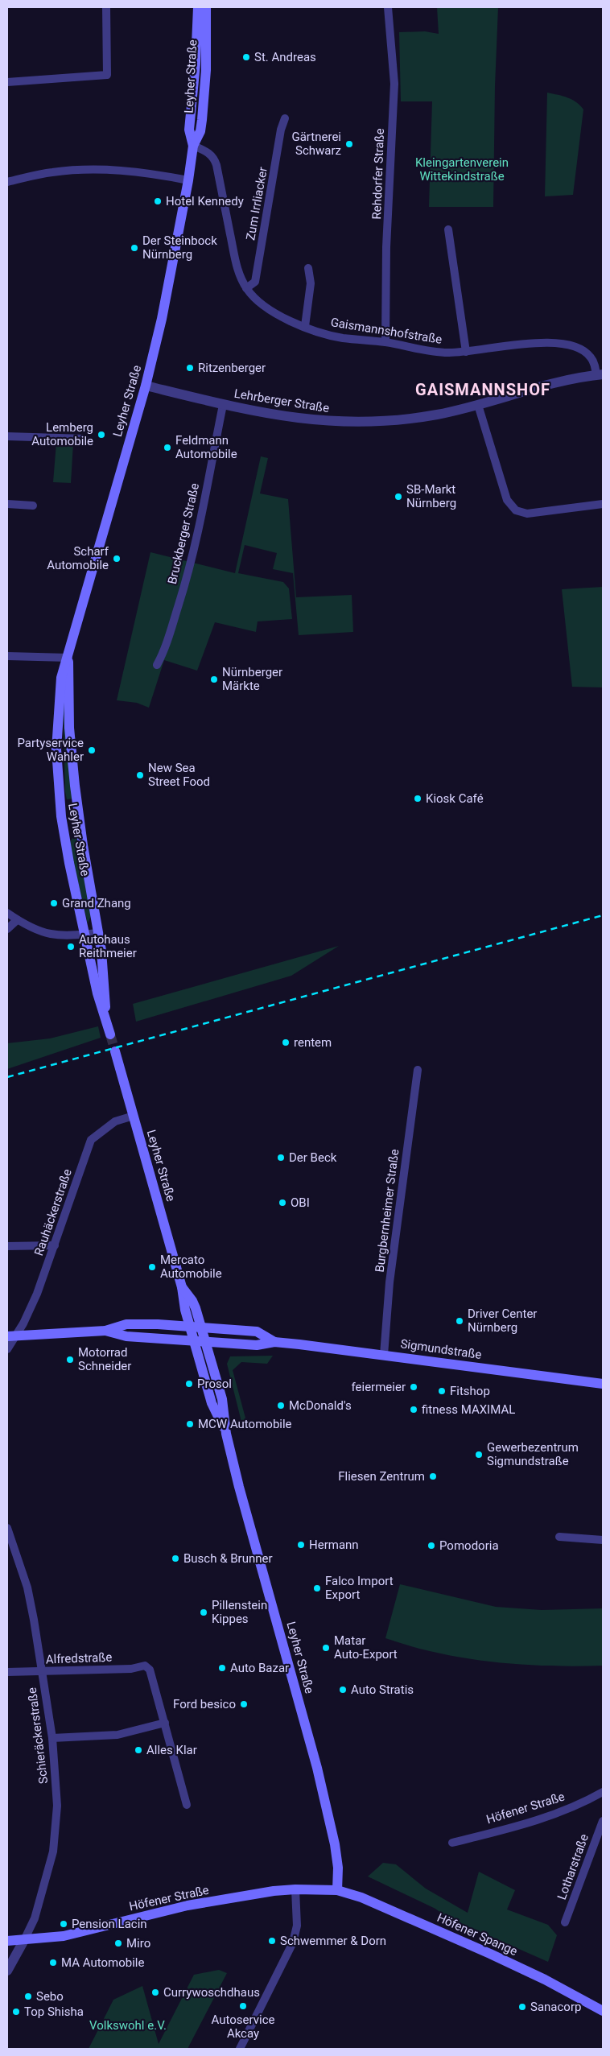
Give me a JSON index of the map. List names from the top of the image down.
{
  "streets": {
    "main road": [
      "Leyher Straße",
      "Sigmundstraße",
      "Höfener Straße",
      "Höfener Spange"
    ],
    "street": [
      "Rehdorfer Straße",
      "Zum Irrliacker",
      "Gaismannshofstraße",
      "Lehrberger Straße",
      "Bruckberger Straße",
      "Burgbernheimer Straße",
      "Rauhäckerstraße",
      "Alfredstraße",
      "Schieräckerstraße",
      "Lotharstraße"
    ]
  },
  "crossings": [
    ["Leyher Straße", "Gaismannshofstraße"],
    ["Leyher Straße", "Lehrberger Straße"],
    ["Leyher Straße", "Rauhäckerstraße"],
    ["Leyher Straße", "Sigmundstraße"],
    ["Leyher Straße", "Höfener Straße"],
    ["Leyher Straße", "Höfener Spange"],
    ["Rehdorfer Straße", "Gaismannshofstraße"],
    ["Zum Irrliacker", "Gaismannshofstraße"],
    ["Gaismannshofstraße", "Lehrberger Straße"],
    ["Lehrberger Straße", "Bruckberger Straße"],
    ["Burgbernheimer Straße", "Sigmundstraße"],
    ["Rauhäckerstraße", "Sigmundstraße"],
    ["Alfredstraße", "Schieräckerstraße"],
    ["Schieräckerstraße", "Höfener Straße"],
    ["Höfener Straße", "Höfener Spange"]
  ],
  "districts": ["GAISMANNSHOF"],
  "parks": ["Kleingartenverein Wittekindstraße", "Volkswohl e.V."],
  "places": [
    "St. Andreas",
    "Gärtnerei Schwarz",
    "Hotel Kennedy",
    "Der Steinbock Nürnberg",
    "Ritzenberger",
    "Lemberg Automobile",
    "Feldmann Automobile",
    "SB-Markt Nürnberg",
    "Scharf Automobile",
    "Nürnberger Märkte",
    "Partyservice Wahler",
    "New Sea Street Food",
    "Kiosk Café",
    "Grand Zhang",
    "Autohaus Reithmeier",
    "rentem",
    "Der Beck",
    "OBI",
    "Mercato Automobile",
    "Driver Center Nürnberg",
    "Motorrad Schneider",
    "Prosol",
    "feiermeier",
    "Fitshop",
    "McDonald's",
    "fitness MAXIMAL",
    "MCW Automobile",
    "Gewerbezentrum Sigmundstraße",
    "Fliesen Zentrum",
    "Hermann",
    "Pomodoria",
    "Busch & Brunner",
    "Falco Import Export",
    "Pillenstein Kippes",
    "Matar Auto-Export",
    "Auto Bazar",
    "Auto Stratis",
    "Ford besico",
    "Alles Klar",
    "Pension Lacin",
    "Schwemmer & Dorn",
    "Miro",
    "MA Automobile",
    "Currywoschdhaus",
    "Sebo",
    "Autoservice Akcay",
    "Sanacorp",
    "Top Shisha"
  ]
}
